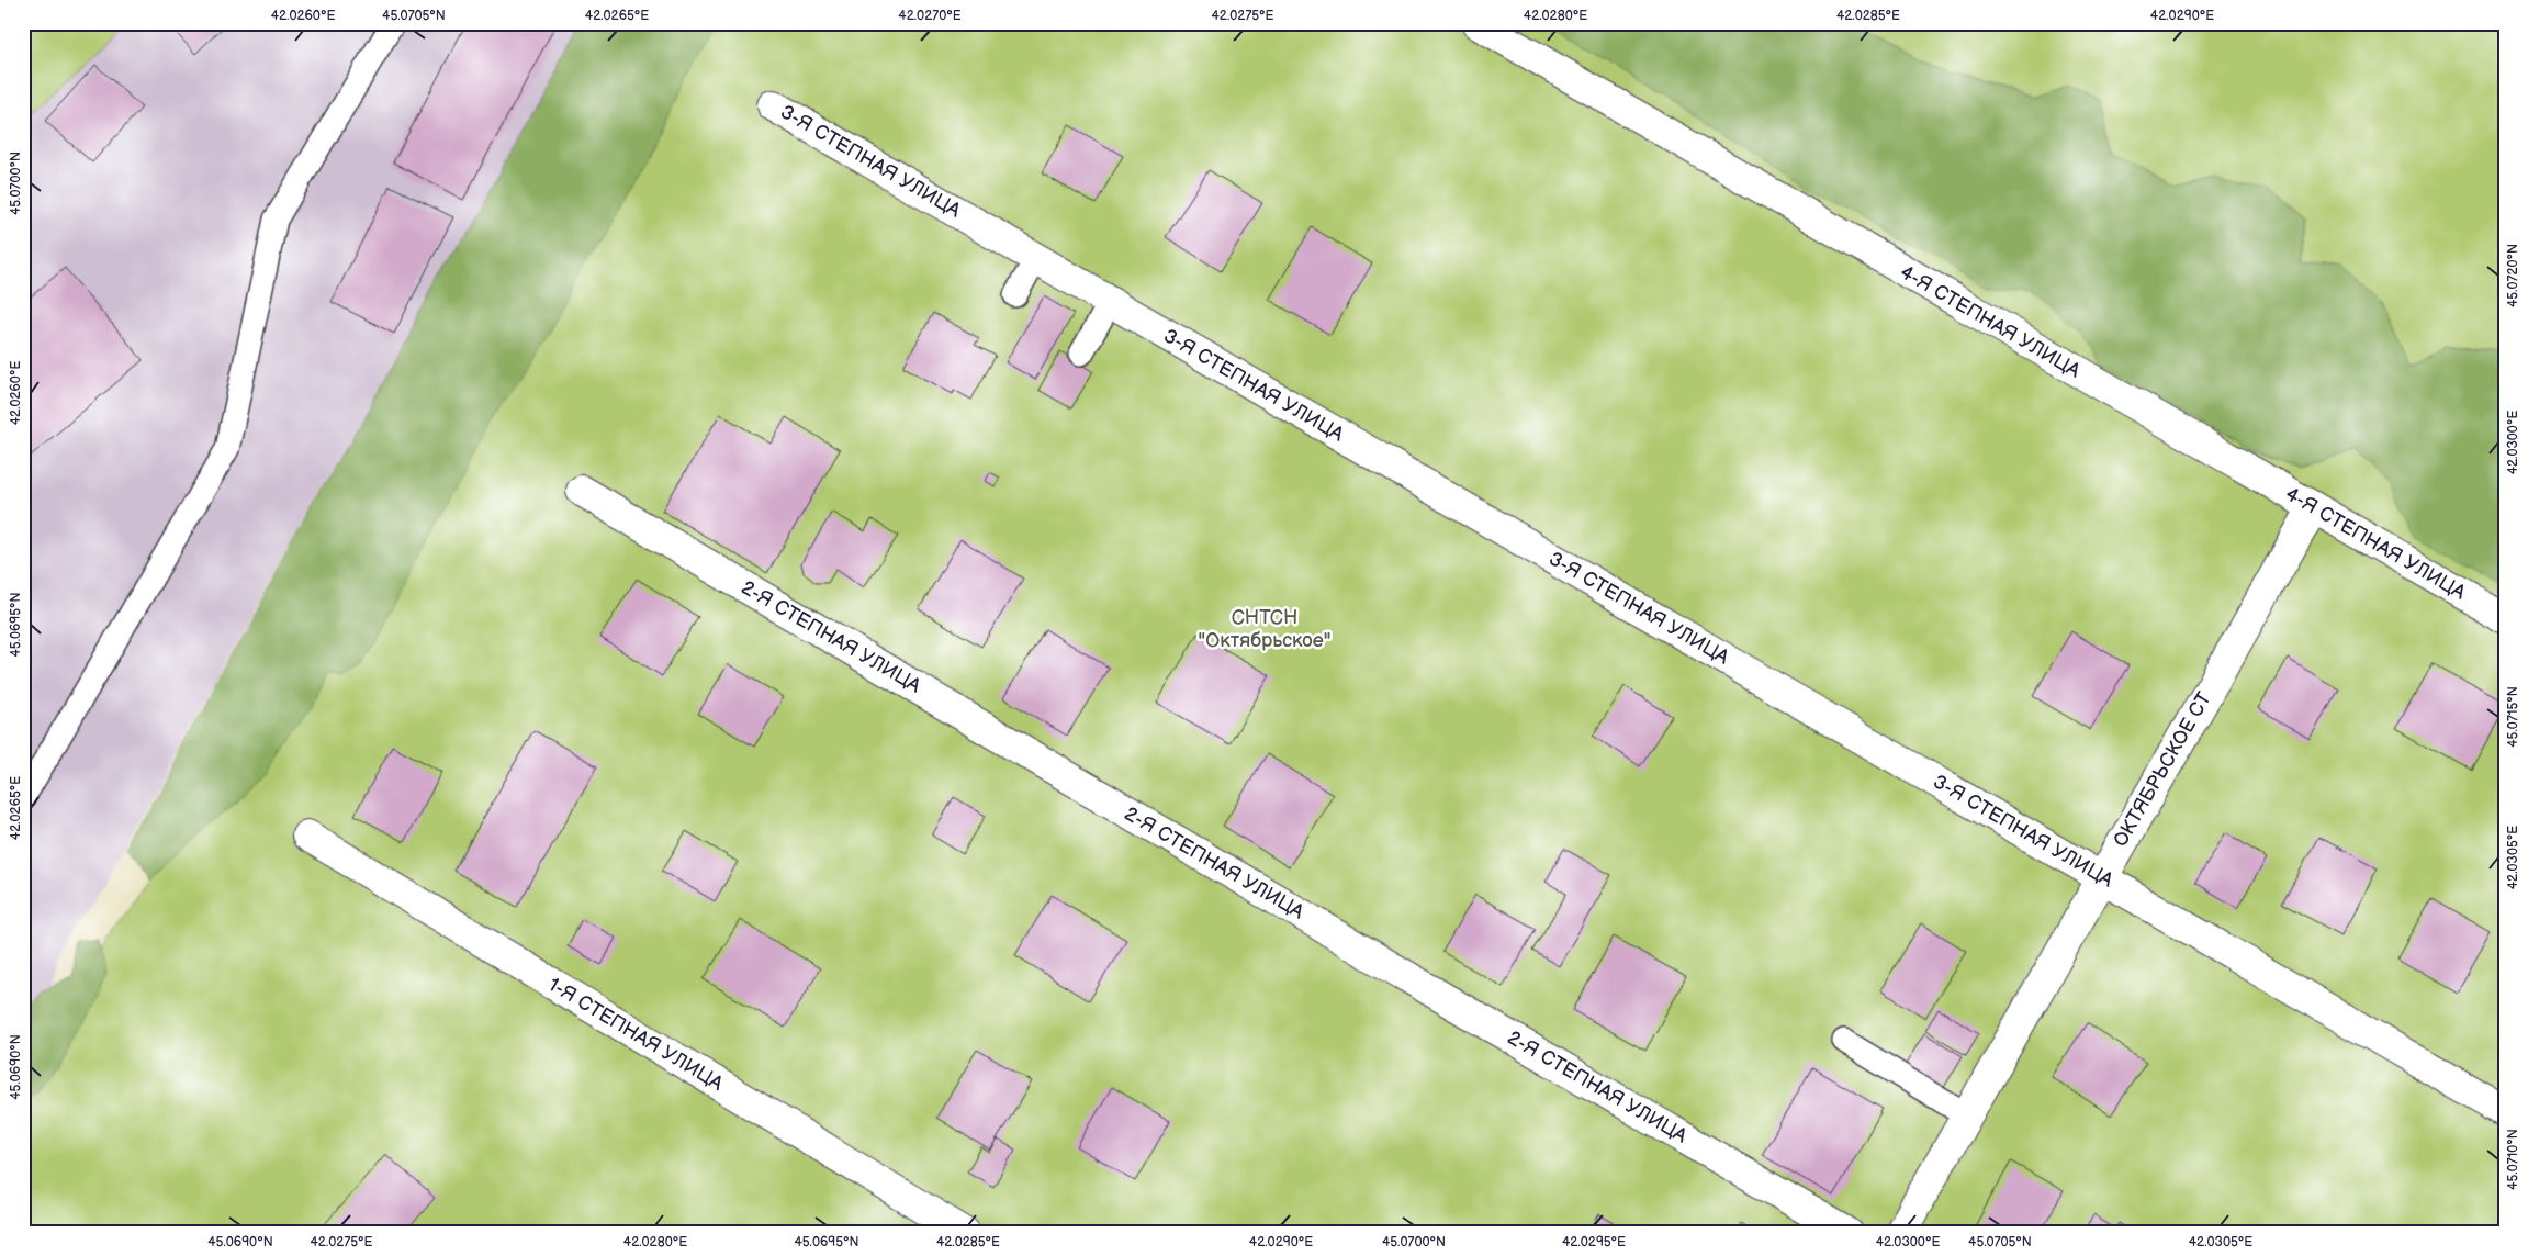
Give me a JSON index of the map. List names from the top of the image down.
{
  "streets": {
    "street": [
      "3-Я СТЕПНАЯ УЛИЦА",
      "4-Я СТЕПНАЯ УЛИЦА",
      "2-Я СТЕПНАЯ УЛИЦА",
      "ОКТЯБРЬСКОЕ СТ",
      "1-Я СТЕПНАЯ УЛИЦА"
    ]
  },
  "crossings": [
    ["3-Я СТЕПНАЯ УЛИЦА", "ОКТЯБРЬСКОЕ СТ"],
    ["4-Я СТЕПНАЯ УЛИЦА", "ОКТЯБРЬСКОЕ СТ"]
  ],
  "parks": ["СНТСН \"Октябрьское\""],
  "coordinates": [
    "42.0260°E",
    "45.0705°N",
    "42.0265°E",
    "42.0270°E",
    "42.0275°E",
    "42.0280°E",
    "42.0285°E",
    "42.0290°E",
    "45.0700°N",
    "45.0720°N",
    "42.0300°E",
    "45.0695°N",
    "45.0715°N",
    "42.0305°E",
    "45.0690°N",
    "45.0710°N",
    "42.0295°E"
  ]
}
